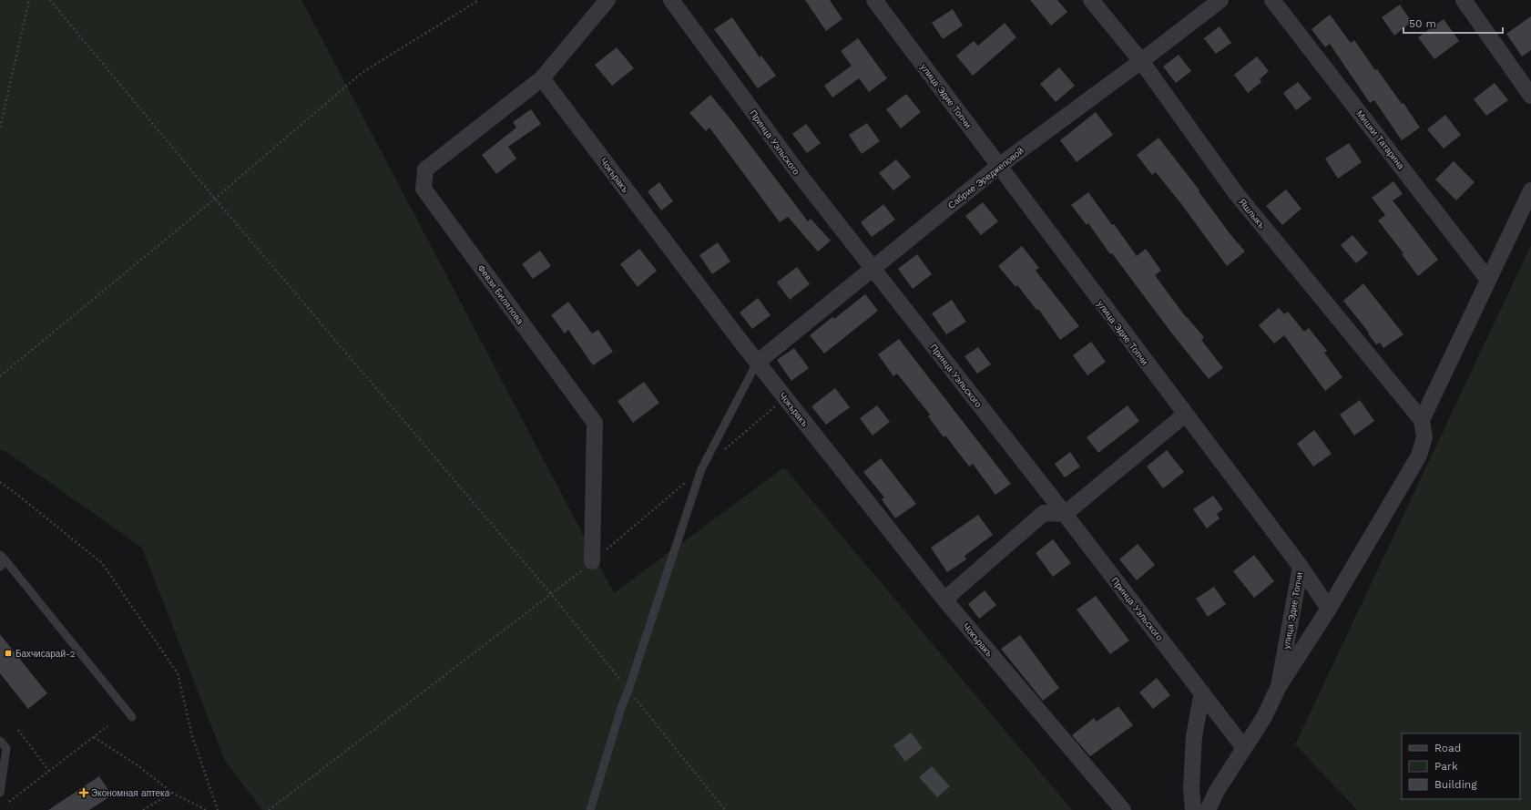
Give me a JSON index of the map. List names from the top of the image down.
{
  "streets": {
    "street": [
      "улица Эдие Топчи",
      "Мишки Татарина",
      "Принца Уэльского",
      "Чокъракъ",
      "Сабрие Эреджеповой",
      "Яшлыкъ",
      "Февзи Билялова"
    ]
  },
  "crossings": [
    ["улица Эдие Топчи", "Сабрие Эреджеповой"],
    ["Принца Уэльского", "Сабрие Эреджеповой"],
    ["Чокъракъ", "Сабрие Эреджеповой"],
    ["Чокъракъ", "Февзи Билялова"],
    ["Сабрие Эреджеповой", "Яшлыкъ"]
  ],
  "places": {
    "transit": ["Бахчисарай-2"],
    "health": ["Экономная аптека"]
  },
  "legend": ["Road", "Park", "Building"],
  "scale_bar": "50 m"
}
